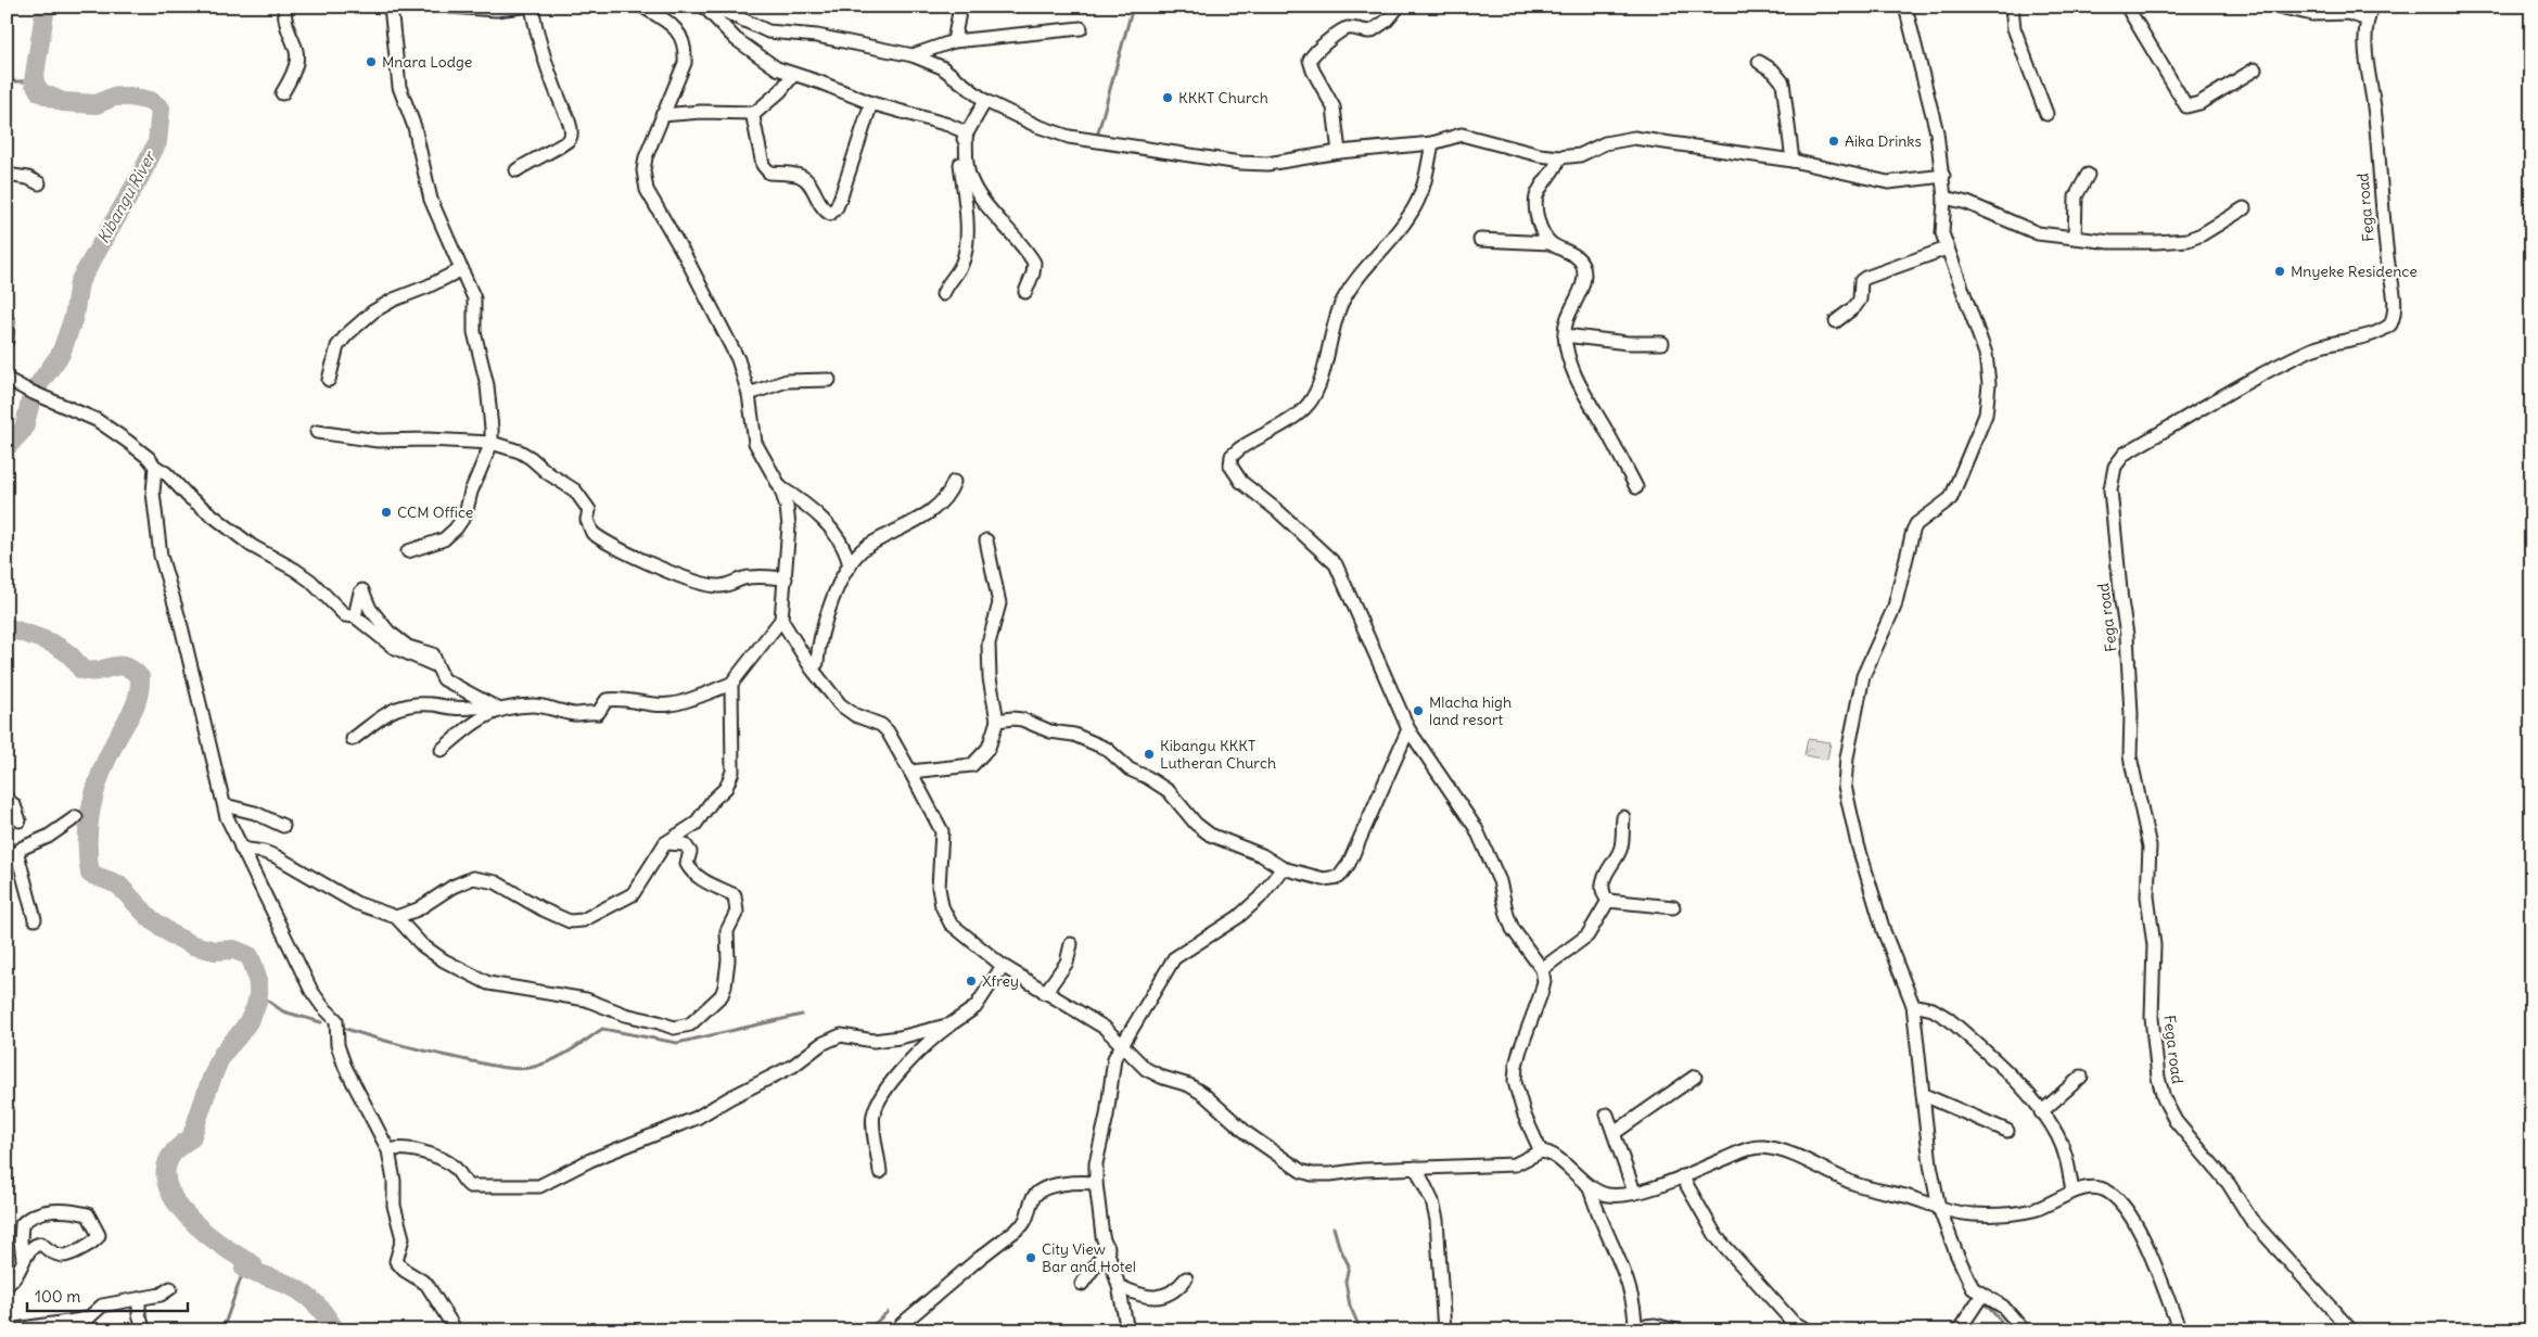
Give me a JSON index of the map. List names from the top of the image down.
{
  "streets": {
    "street": ["Fega road"]
  },
  "water": ["Kibangu River"],
  "places": [
    "Mnara Lodge",
    "KKKT Church",
    "Aika Drinks",
    "Mnyeke Residence",
    "CCM Office",
    "Mlacha high land resort",
    "Kibangu KKKT Lutheran Church",
    "Xfrey",
    "City View Bar and Hotel"
  ],
  "scale_bar": "100 m"
}
